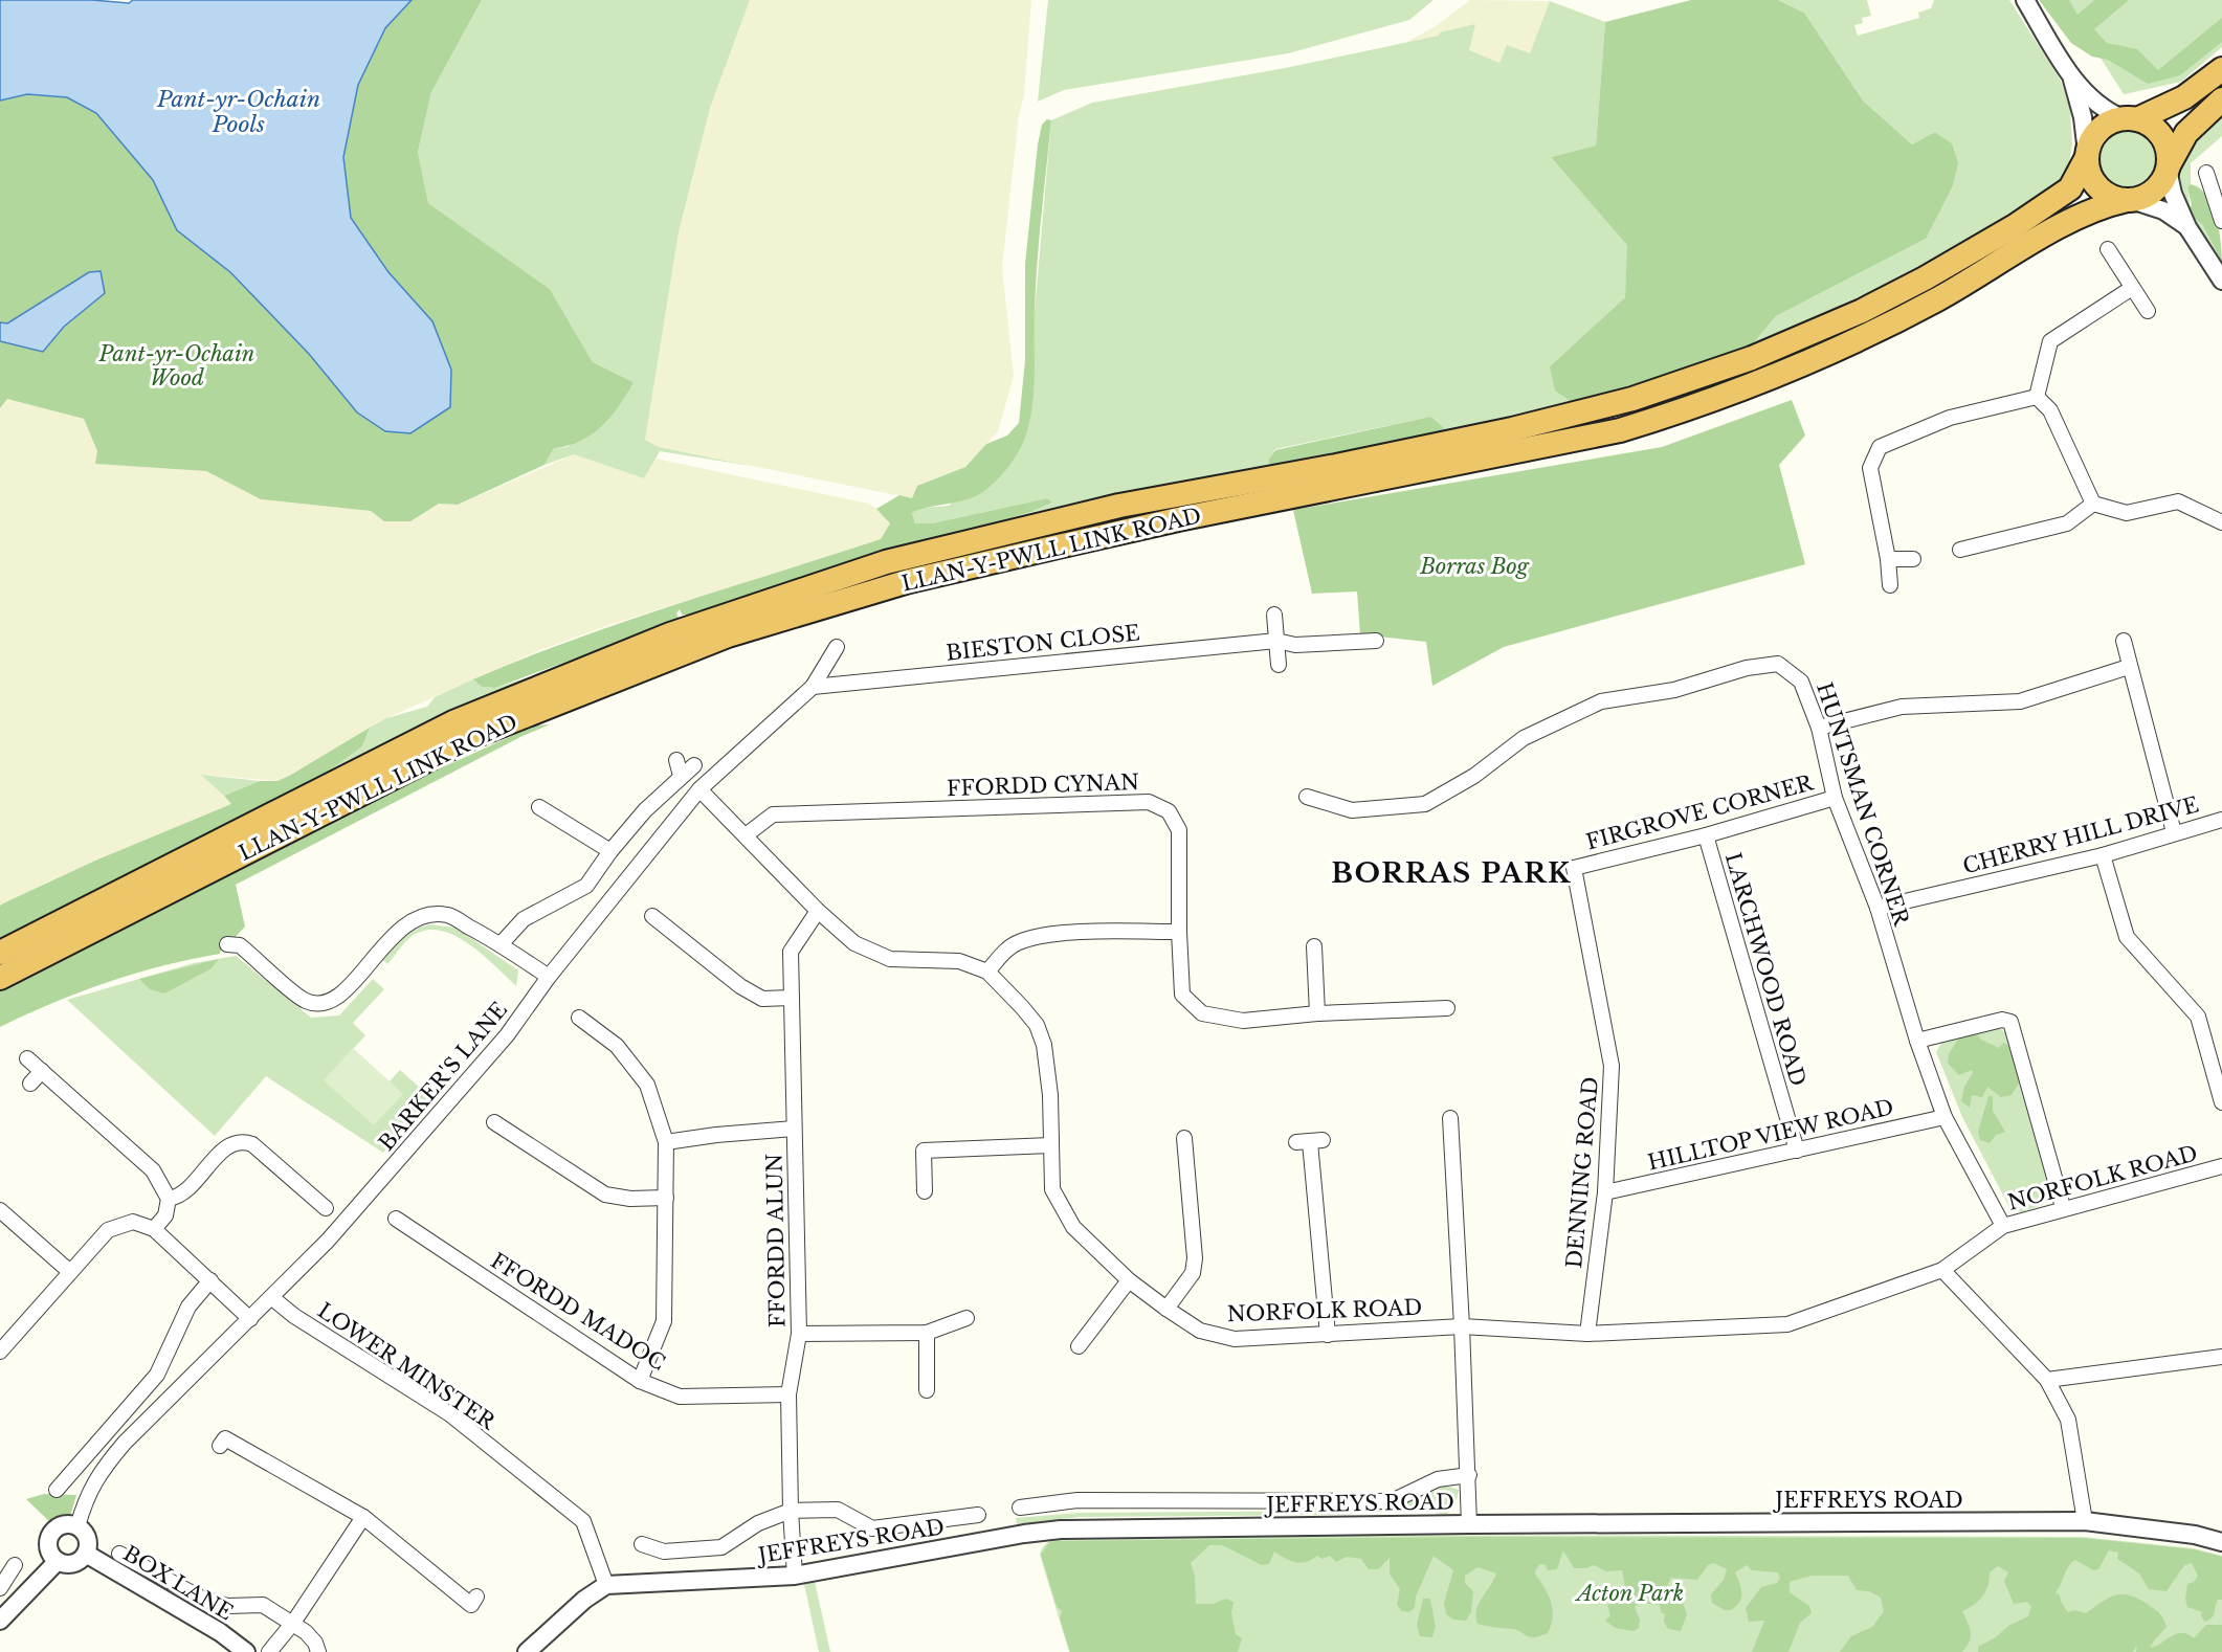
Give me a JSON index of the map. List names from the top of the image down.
{
  "streets": {
    "highway": ["LLAN-Y-PWLL LINK ROAD"],
    "street": [
      "BIESTON CLOSE",
      "FFORDD CYNAN",
      "HUNTSMAN CORNER",
      "FIRGROVE CORNER",
      "CHERRY HILL DRIVE",
      "LARCHWOOD ROAD",
      "BARKER'S LANE",
      "HILLTOP VIEW ROAD",
      "DENNING ROAD",
      "NORFOLK ROAD",
      "FFORDD ALUN",
      "FFORDD MADOC",
      "LOWER MINSTER",
      "JEFFREYS ROAD",
      "BOX LANE"
    ]
  },
  "crossings": [
    ["BIESTON CLOSE", "BARKER'S LANE"],
    ["FFORDD CYNAN", "NORFOLK ROAD"],
    ["HUNTSMAN CORNER", "FIRGROVE CORNER"],
    ["HUNTSMAN CORNER", "CHERRY HILL DRIVE"],
    ["HUNTSMAN CORNER", "HILLTOP VIEW ROAD"],
    ["HUNTSMAN CORNER", "NORFOLK ROAD"],
    ["FIRGROVE CORNER", "LARCHWOOD ROAD"],
    ["FIRGROVE CORNER", "DENNING ROAD"],
    ["LARCHWOOD ROAD", "HILLTOP VIEW ROAD"],
    ["BARKER'S LANE", "NORFOLK ROAD"],
    ["BARKER'S LANE", "LOWER MINSTER"],
    ["BARKER'S LANE", "BOX LANE"],
    ["HILLTOP VIEW ROAD", "DENNING ROAD"],
    ["DENNING ROAD", "NORFOLK ROAD"],
    ["NORFOLK ROAD", "FFORDD ALUN"],
    ["FFORDD ALUN", "FFORDD MADOC"],
    ["FFORDD ALUN", "JEFFREYS ROAD"],
    ["LOWER MINSTER", "JEFFREYS ROAD"]
  ],
  "districts": ["BORRAS PARK"],
  "water": ["Pant-yr-Ochain Pools"],
  "parks": ["Pant-yr-Ochain Wood", "Borras Bog", "Acton Park"]
}
